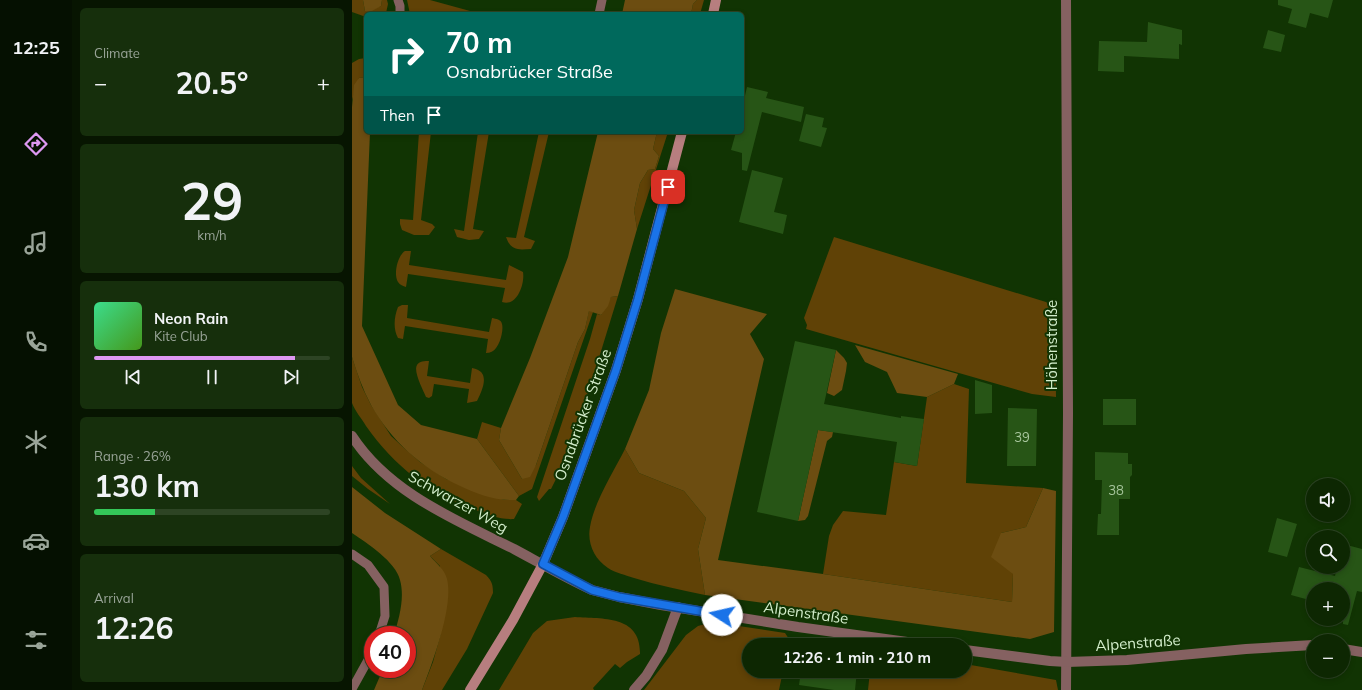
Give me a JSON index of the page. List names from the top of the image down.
{
  "streets": {
    "main road": ["Osnabrücker Straße"],
    "street": ["Höhenstraße", "Schwarzer Weg", "Alpenstraße"]
  },
  "crossings": [
    ["Höhenstraße", "Alpenstraße"],
    ["Osnabrücker Straße", "Schwarzer Weg"],
    ["Osnabrücker Straße", "Alpenstraße"],
    ["Schwarzer Weg", "Alpenstraße"]
  ],
  "house_numbers": ["39", "38"],
  "page": {
    "tabs": "12:25",
    "tile": [
      "Climate",
      ["29", "km/h"],
      ["Range · 26%", "130 km"],
      ["Arrival", "12:26"]
    ],
    "turn": ["70 m", "Osnabrücker Straße"],
    "heat": ["−", "20.5°", "+"],
    "then": "Then",
    "song": ["Neon Rain", "Kite Club"],
    "map_buttons": ["+", "−"],
    "limit": "40",
    "trip": "12:26 · 1 min · 210 m"
  }
}
